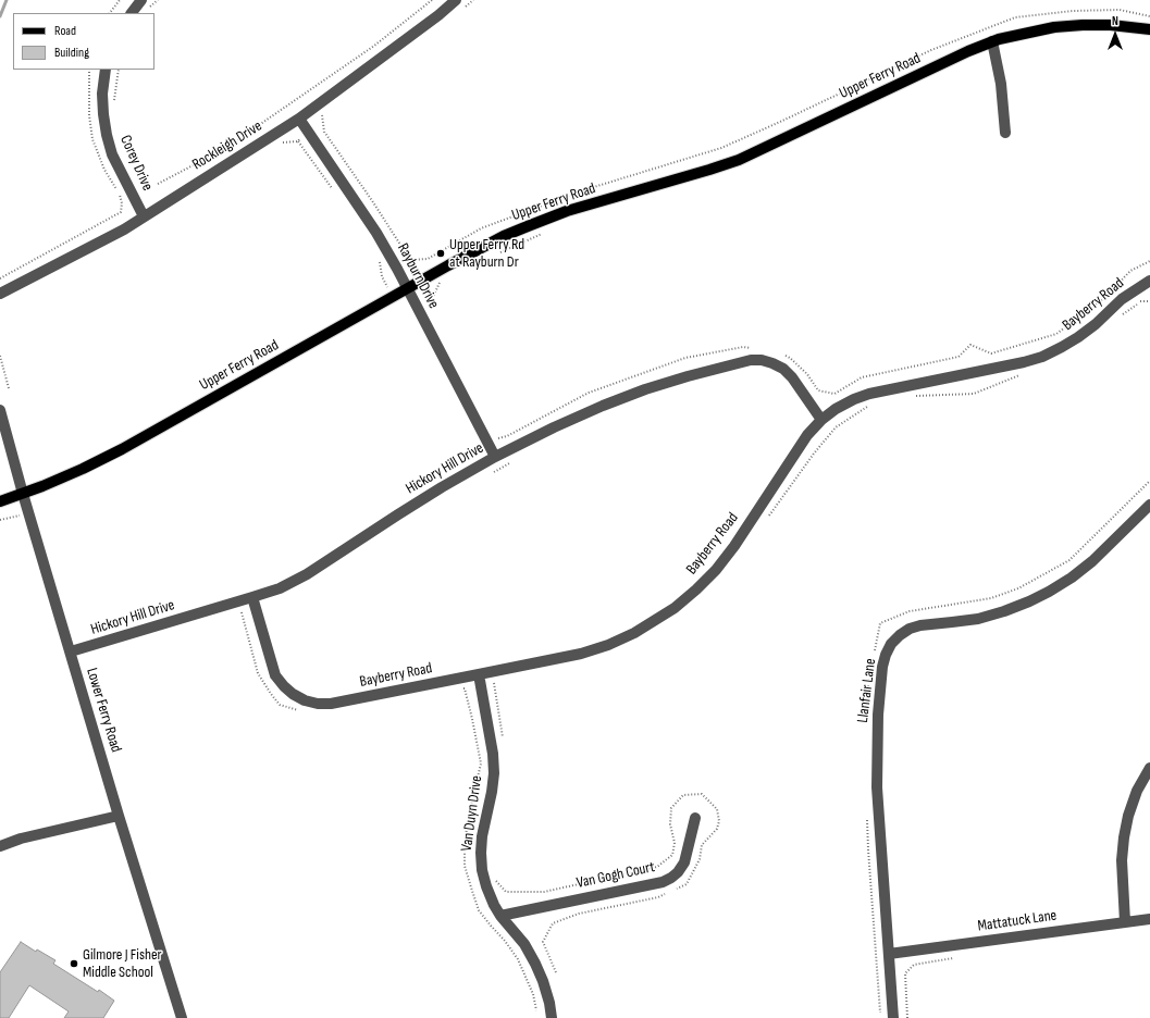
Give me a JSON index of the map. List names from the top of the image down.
{
  "streets": {
    "main road": ["Upper Ferry Road"],
    "street": [
      "Rockleigh Drive",
      "Corey Drive",
      "Rayburn Drive",
      "Bayberry Road",
      "Hickory Hill Drive",
      "Llanfair Lane",
      "Lower Ferry Road",
      "Van Duyn Drive",
      "Van Gogh Court",
      "Mattatuck Lane"
    ]
  },
  "crossings": [
    ["Upper Ferry Road", "Rayburn Drive"],
    ["Upper Ferry Road", "Lower Ferry Road"],
    ["Rockleigh Drive", "Corey Drive"],
    ["Rockleigh Drive", "Rayburn Drive"],
    ["Rayburn Drive", "Hickory Hill Drive"],
    ["Bayberry Road", "Hickory Hill Drive"],
    ["Bayberry Road", "Van Duyn Drive"],
    ["Hickory Hill Drive", "Lower Ferry Road"],
    ["Llanfair Lane", "Mattatuck Lane"],
    ["Van Duyn Drive", "Van Gogh Court"]
  ],
  "places": ["Upper Ferry Rd at Rayburn Dr", "Gilmore J Fisher Middle School"],
  "legend": ["Road", "Building"],
  "north": "top"
}
